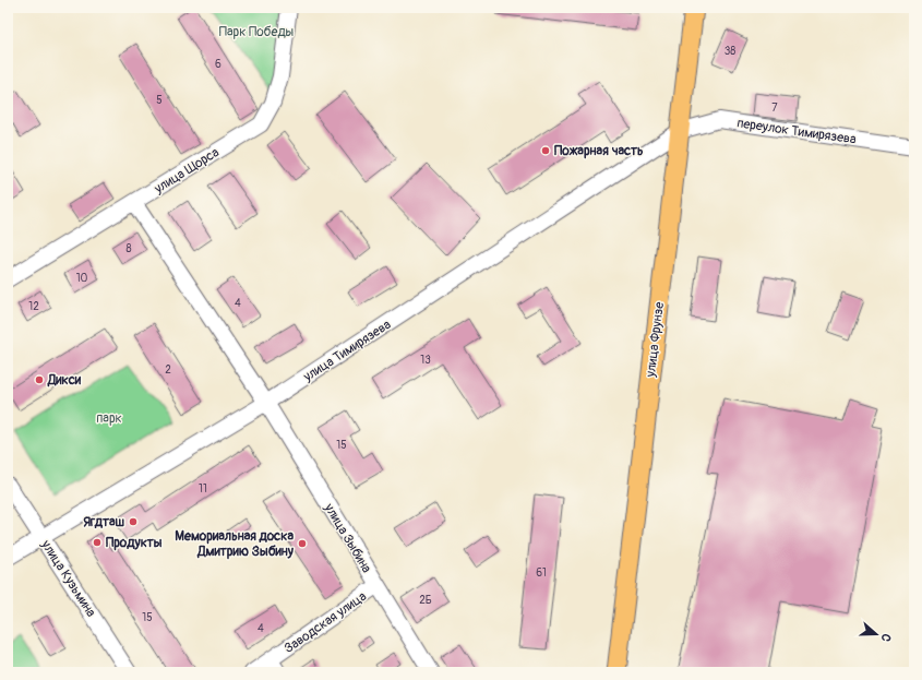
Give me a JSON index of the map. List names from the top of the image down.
{
  "streets": {
    "main road": ["улица Фрунзе"],
    "street": [
      "переулок Тимирязева",
      "улица Щорса",
      "улица Тимирязева",
      "улица Зыбина",
      "улица Кузьмина",
      "Заводская улица"
    ]
  },
  "crossings": [
    ["переулок Тимирязева", "улица Фрунзе"],
    ["переулок Тимирязева", "улица Тимирязева"],
    ["улица Щорса", "улица Зыбина"],
    ["улица Фрунзе", "улица Тимирязева"],
    ["улица Тимирязева", "улица Зыбина"],
    ["улица Тимирязева", "улица Кузьмина"],
    ["улица Зыбина", "Заводская улица"]
  ],
  "parks": ["Парк Победы", "парк"],
  "places": [
    "Пожарная часть",
    "Дикси",
    "Ягдташ",
    "Продукты",
    "Мемориальная доска Дмитрию Зыбину"
  ],
  "house_numbers": [
    "38",
    "6",
    "5",
    "7",
    "8",
    "10",
    "4",
    "12",
    "13",
    "2",
    "15",
    "11",
    "61",
    "2Б",
    "15",
    "4"
  ],
  "north": "right"
}
